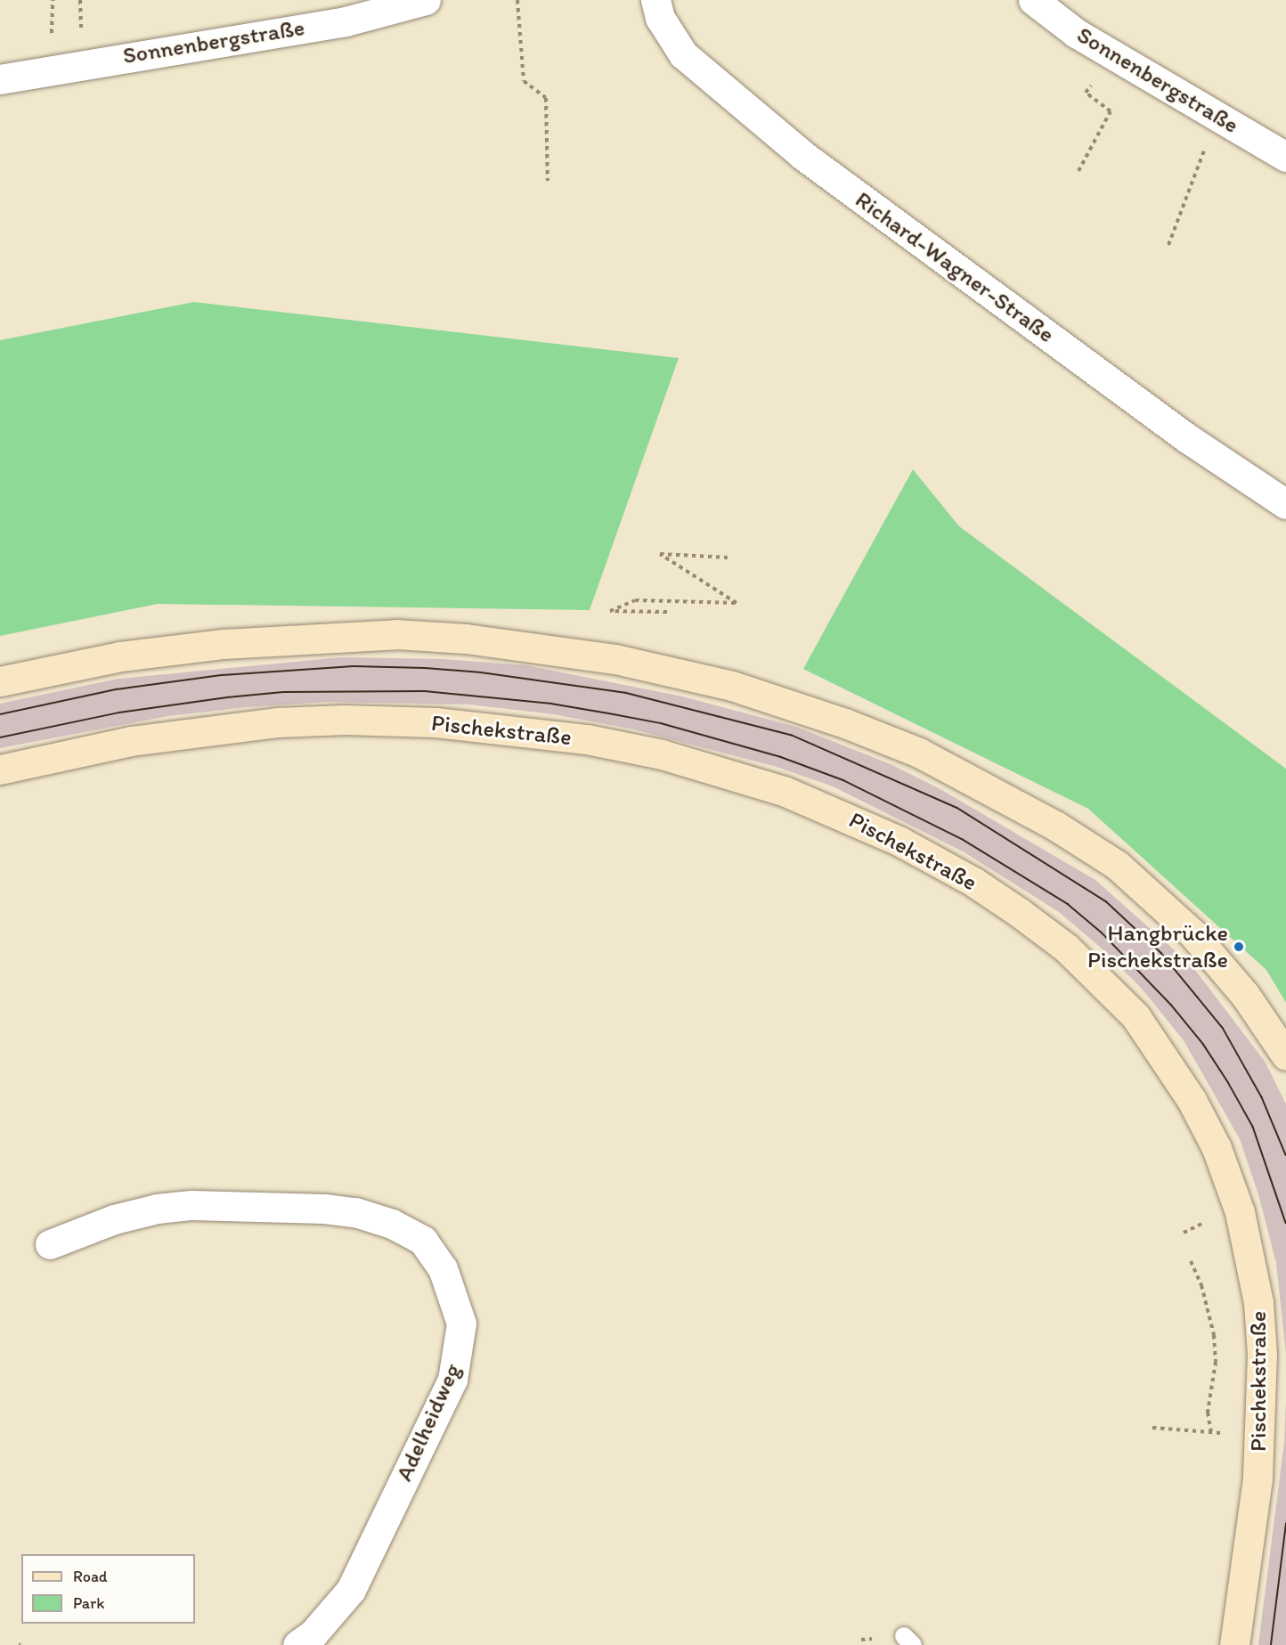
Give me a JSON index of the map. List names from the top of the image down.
{
  "streets": {
    "main road": ["Pischekstraße"],
    "street": ["Sonnenbergstraße", "Richard-Wagner-Straße", "Adelheidweg"]
  },
  "places": ["Hangbrücke Pischekstraße"],
  "legend": ["Road", "Park"]
}
